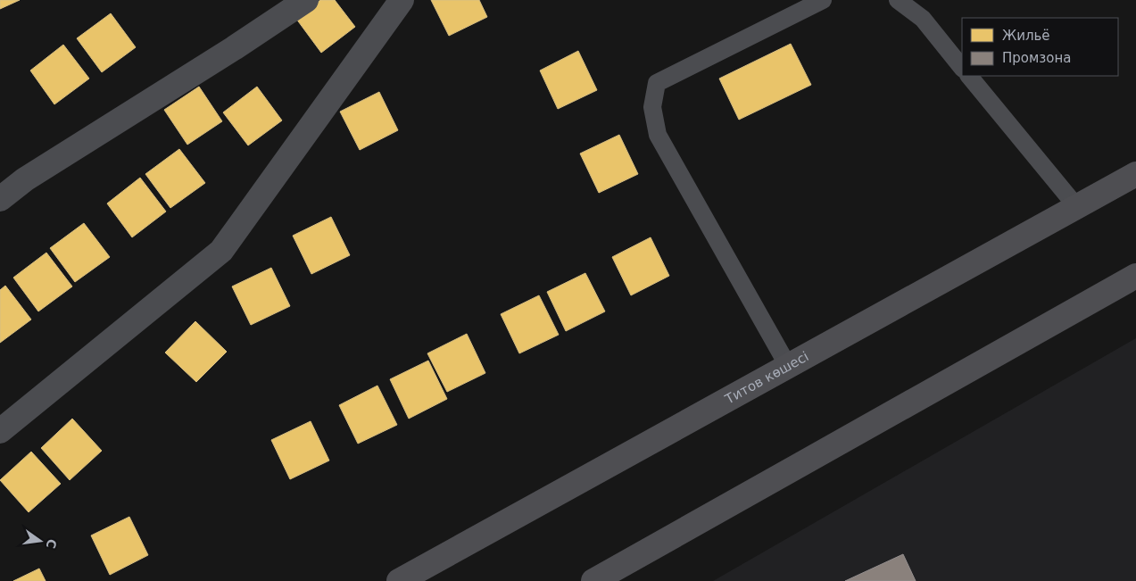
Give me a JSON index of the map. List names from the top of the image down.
{
  "streets": {
    "highway": ["Титов көшесі"]
  },
  "legend": ["Жильё", "Промзона"],
  "north": "right"
}
